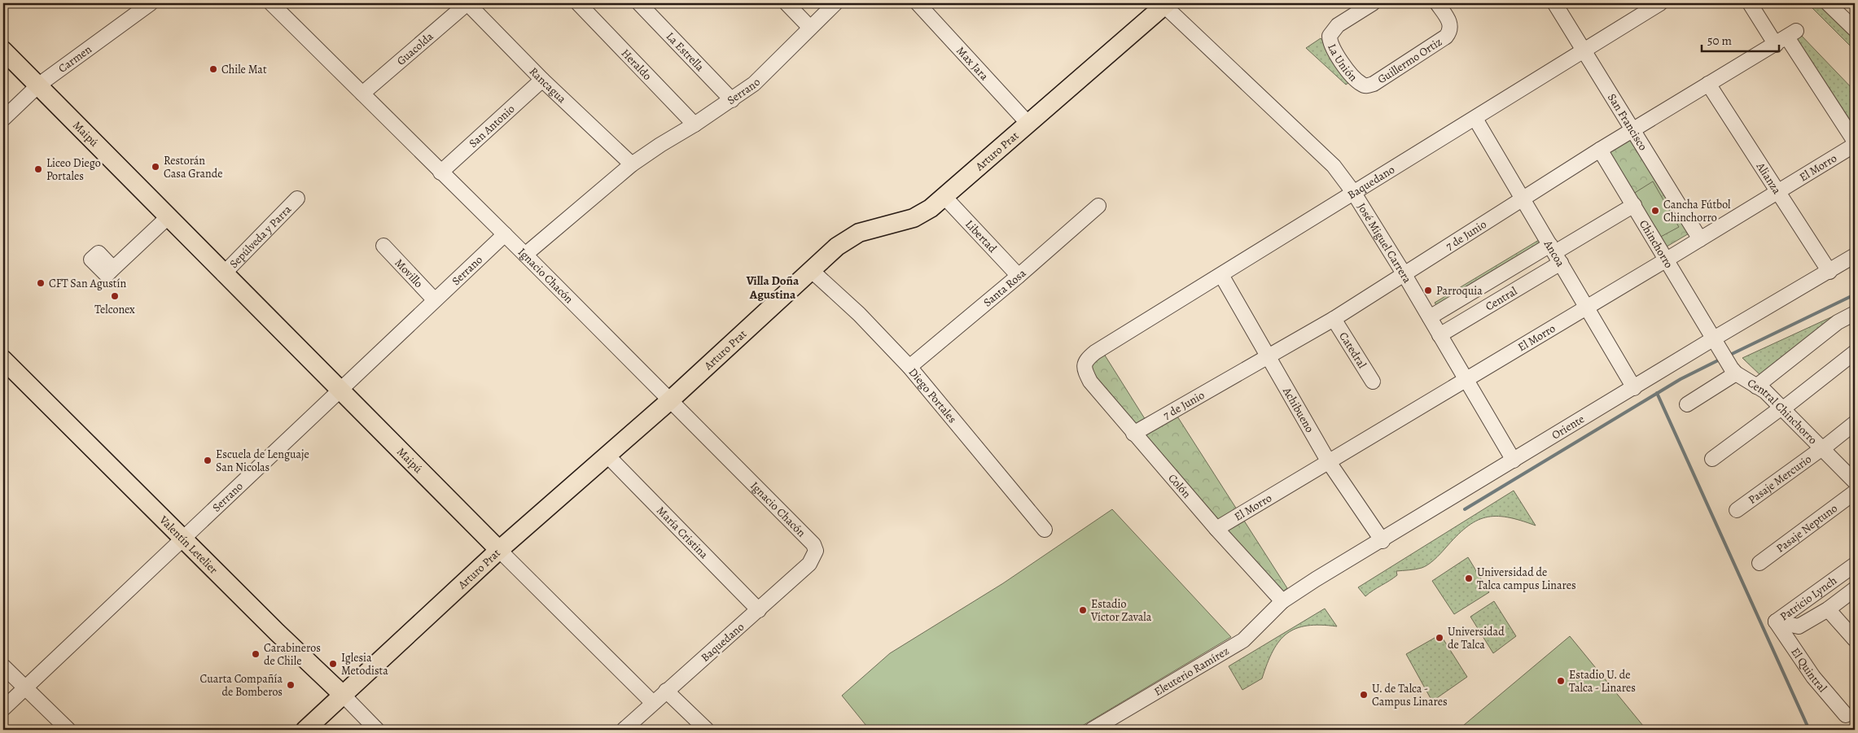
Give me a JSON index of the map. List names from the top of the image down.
{
  "streets": {
    "main road": ["Maipú", "Arturo Prat", "Valentín Letelier"],
    "street": [
      "Guacolda",
      "La Estrella",
      "Carmen",
      "La Unión",
      "Guillermo Ortiz",
      "Heraldo",
      "Max Jara",
      "Rancagua",
      "Serrano",
      "San Francisco",
      "San Antonio",
      "El Morro",
      "Alianza",
      "Baquedano",
      "7 de Junio",
      "Sepúlveda y Parra",
      "Libertad",
      "José Miguel Carrera",
      "Chinchorro",
      "Ancoa",
      "Movillo",
      "Ignacio Chacón",
      "Santa Rosa",
      "Central",
      "Catedral",
      "Diego Portales",
      "Achibueno",
      "Central Chinchorro",
      "Oriente",
      "Pasaje Mercurio",
      "Colón",
      "Pasaje Neptuno",
      "María Cristina",
      "Patricio Lynch",
      "El Quintral",
      "Eleuterio Ramírez"
    ]
  },
  "crossings": [
    ["Guacolda", "Rancagua"],
    ["Guacolda", "Ignacio Chacón"],
    ["La Estrella", "Serrano"],
    ["Carmen", "Maipú"],
    ["La Unión", "Guillermo Ortiz"],
    ["Heraldo", "Serrano"],
    ["Max Jara", "Arturo Prat"],
    ["Rancagua", "Serrano"],
    ["Rancagua", "San Antonio"],
    ["Serrano", "Maipú"],
    ["Serrano", "Movillo"],
    ["Serrano", "Ignacio Chacón"],
    ["Serrano", "Valentín Letelier"],
    ["San Francisco", "El Morro"],
    ["San Francisco", "Baquedano"],
    ["San Francisco", "7 de Junio"],
    ["San Antonio", "Ignacio Chacón"],
    ["Maipú", "Arturo Prat"],
    ["Maipú", "Baquedano"],
    ["Maipú", "Sepúlveda y Parra"],
    ["Arturo Prat", "Libertad"],
    ["Arturo Prat", "José Miguel Carrera"],
    ["Arturo Prat", "Ignacio Chacón"],
    ["Arturo Prat", "Diego Portales"],
    ["Arturo Prat", "María Cristina"],
    ["Arturo Prat", "Valentín Letelier"],
    ["El Morro", "Alianza"],
    ["El Morro", "José Miguel Carrera"],
    ["El Morro", "Chinchorro"],
    ["El Morro", "Ancoa"],
    ["El Morro", "Achibueno"],
    ["El Morro", "Colón"],
    ["Alianza", "7 de Junio"],
    ["Alianza", "Oriente"],
    ["Baquedano", "José Miguel Carrera"],
    ["Baquedano", "Ancoa"],
    ["Baquedano", "Ignacio Chacón"],
    ["Baquedano", "Achibueno"],
    ["Baquedano", "Colón"],
    ["Baquedano", "María Cristina"],
    ["7 de Junio", "José Miguel Carrera"],
    ["7 de Junio", "Chinchorro"],
    ["7 de Junio", "Ancoa"],
    ["7 de Junio", "Catedral"],
    ["7 de Junio", "Achibueno"],
    ["7 de Junio", "Colón"],
    ["Libertad", "Santa Rosa"],
    ["José Miguel Carrera", "Central"],
    ["José Miguel Carrera", "Oriente"],
    ["Chinchorro", "Central"],
    ["Chinchorro", "Central Chinchorro"],
    ["Chinchorro", "Oriente"],
    ["Ancoa", "Central"],
    ["Ancoa", "Oriente"],
    ["Santa Rosa", "Diego Portales"],
    ["Achibueno", "Oriente"],
    ["Central Chinchorro", "Oriente"],
    ["Central Chinchorro", "Pasaje Mercurio"],
    ["Oriente", "Colón"],
    ["Oriente", "Eleuterio Ramírez"],
    ["Colón", "Eleuterio Ramírez"],
    ["Patricio Lynch", "El Quintral"]
  ],
  "districts": ["Villa Doña Agustina"],
  "places": [
    "Chile Mat",
    "Restorán Casa Grande",
    "Liceo Diego Portales",
    "Cancha Fútbol Chinchorro",
    "CFT San Agustín",
    "Parroquia",
    "Telconex",
    "Escuela de Lenguaje San Nicolas",
    "Universidad de Talca campus Linares",
    "Estadio Víctor Zavala",
    "Universidad de Talca",
    "Carabineros de Chile",
    "Iglesia Metodista",
    "Estadio U. de Talca - Linares",
    "Cuarta Compañía de Bomberos",
    "U. de Talca - Campus Linares"
  ],
  "scale_bar": "50 m"
}
